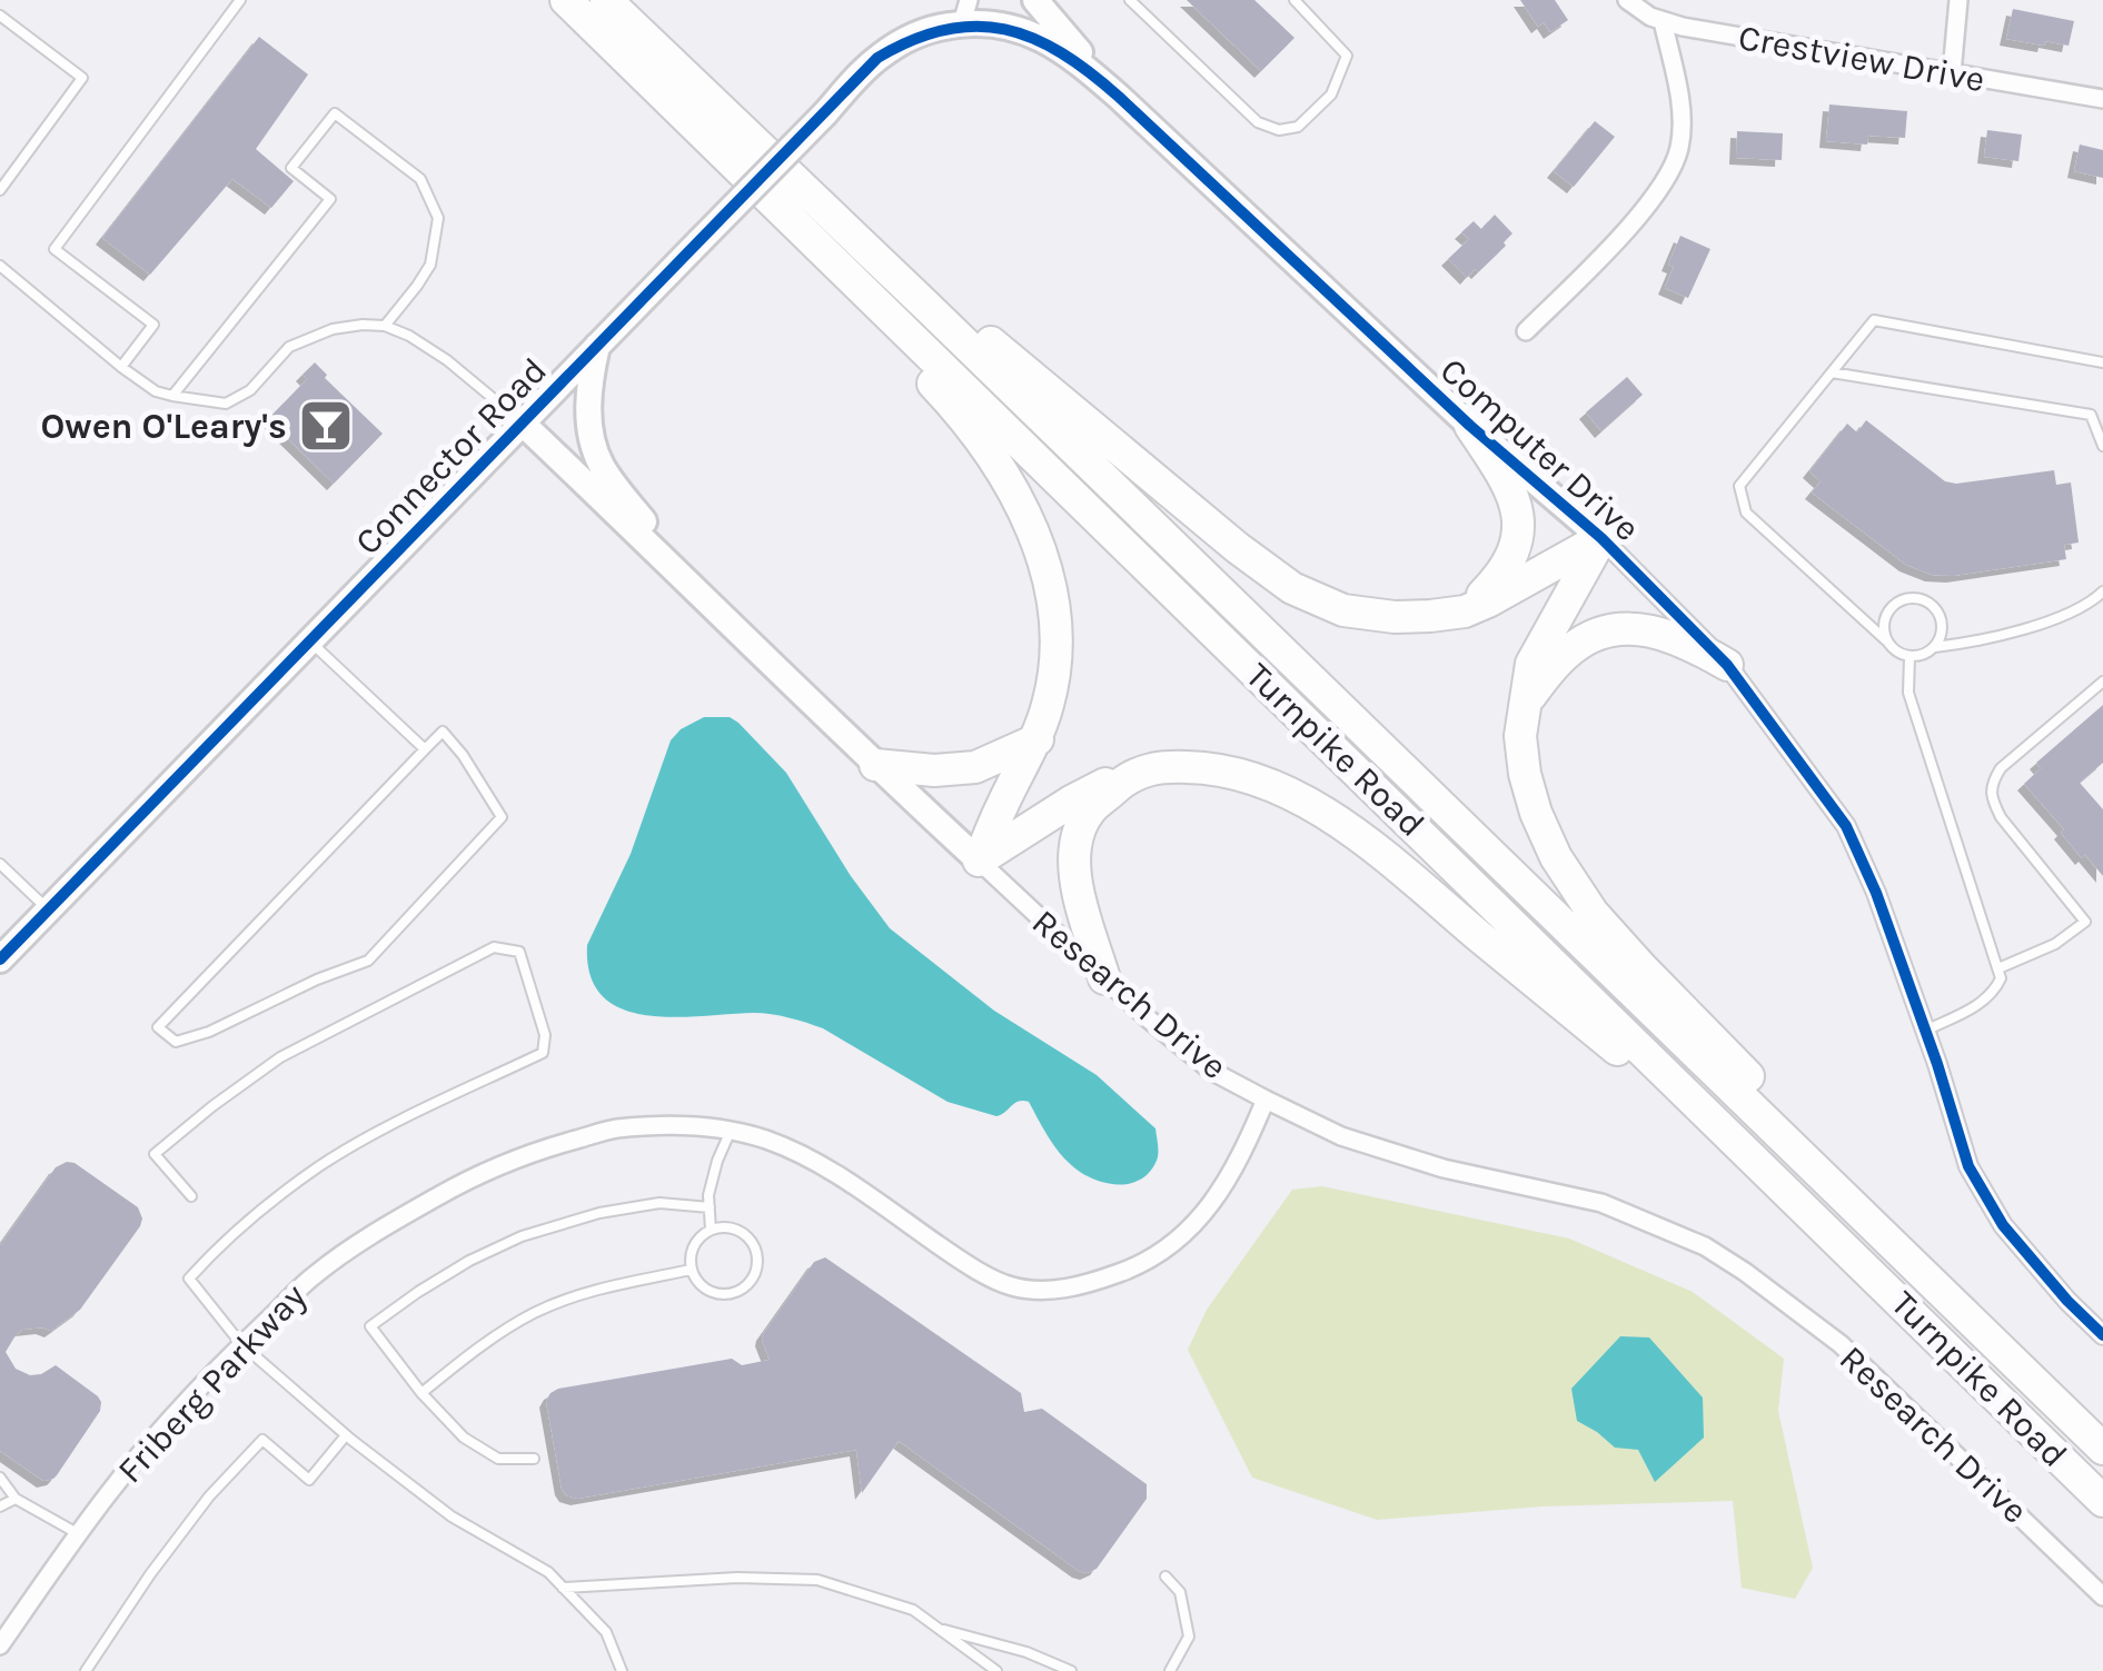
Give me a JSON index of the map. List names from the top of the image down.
{
  "streets": {
    "highway": ["Turnpike Road"],
    "street": [
      "Crestview Drive",
      "Computer Drive",
      "Connector Road",
      "Research Drive",
      "Friberg Parkway"
    ]
  },
  "crossings": [
    ["Computer Drive", "Connector Road"],
    ["Connector Road", "Research Drive"],
    ["Research Drive", "Friberg Parkway"]
  ],
  "places": {
    "bar": ["Owen O'Leary's"]
  }
}
